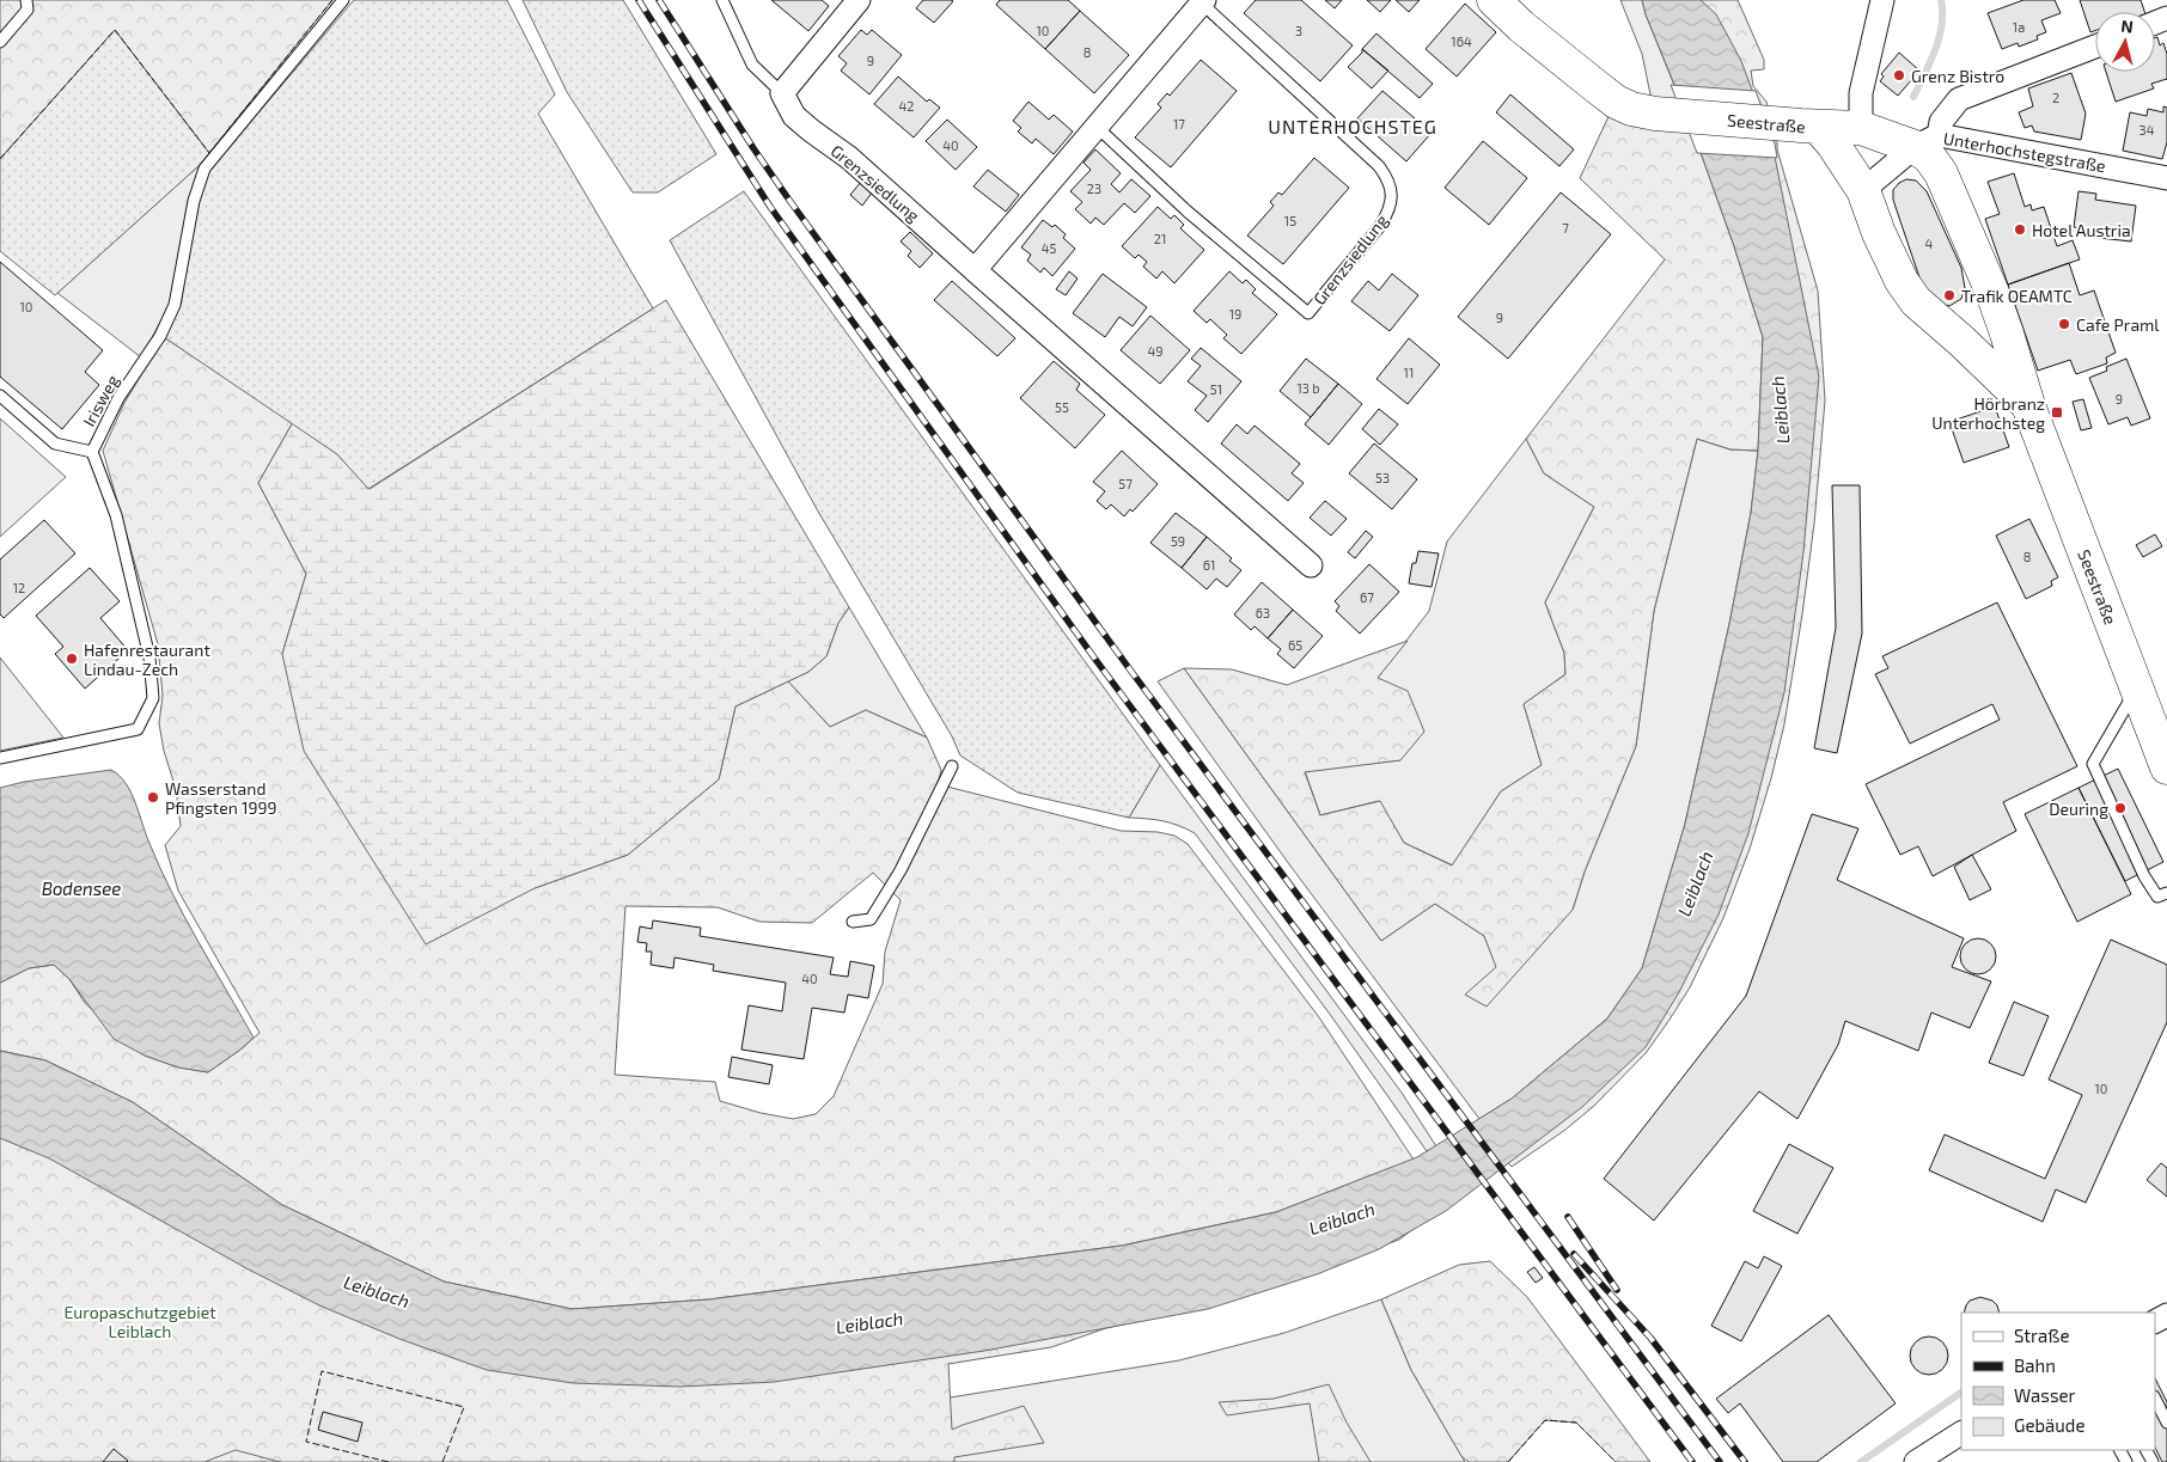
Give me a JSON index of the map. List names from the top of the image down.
{
  "streets": {
    "main road": ["Seestraße"],
    "street": ["Unterhochstegstraße", "Grenzsiedlung"],
    "lane": ["Irisweg"]
  },
  "crossings": [
    ["Seestraße", "Unterhochstegstraße"]
  ],
  "districts": ["UNTERHOCHSTEG"],
  "water": ["Leiblach", "Bodensee"],
  "parks": ["Europaschutzgebiet Leiblach"],
  "places": {
    "other": [
      "Grenz Bistro",
      "Hotel Austria",
      "Trafik OEAMTC",
      "Cafe Praml",
      "Hafenrestaurant Lindau-Zech",
      "Wasserstand Pfingsten 1999",
      "Deuring"
    ],
    "transit": ["Hörbranz Unterhochsteg"]
  },
  "house_numbers": [
    "1a",
    "10",
    "3",
    "164",
    "8",
    "9",
    "2",
    "42",
    "17",
    "34",
    "40",
    "23",
    "15",
    "7",
    "21",
    "4",
    "45",
    "10",
    "19",
    "9",
    "49",
    "11",
    "13 b",
    "51",
    "9",
    "55",
    "53",
    "57",
    "59",
    "8",
    "61",
    "12",
    "67",
    "63",
    "65",
    "40",
    "10"
  ],
  "legend": [
    "Straße",
    "Bahn",
    "Wasser",
    "Gebäude"
  ],
  "north": "top"
}
